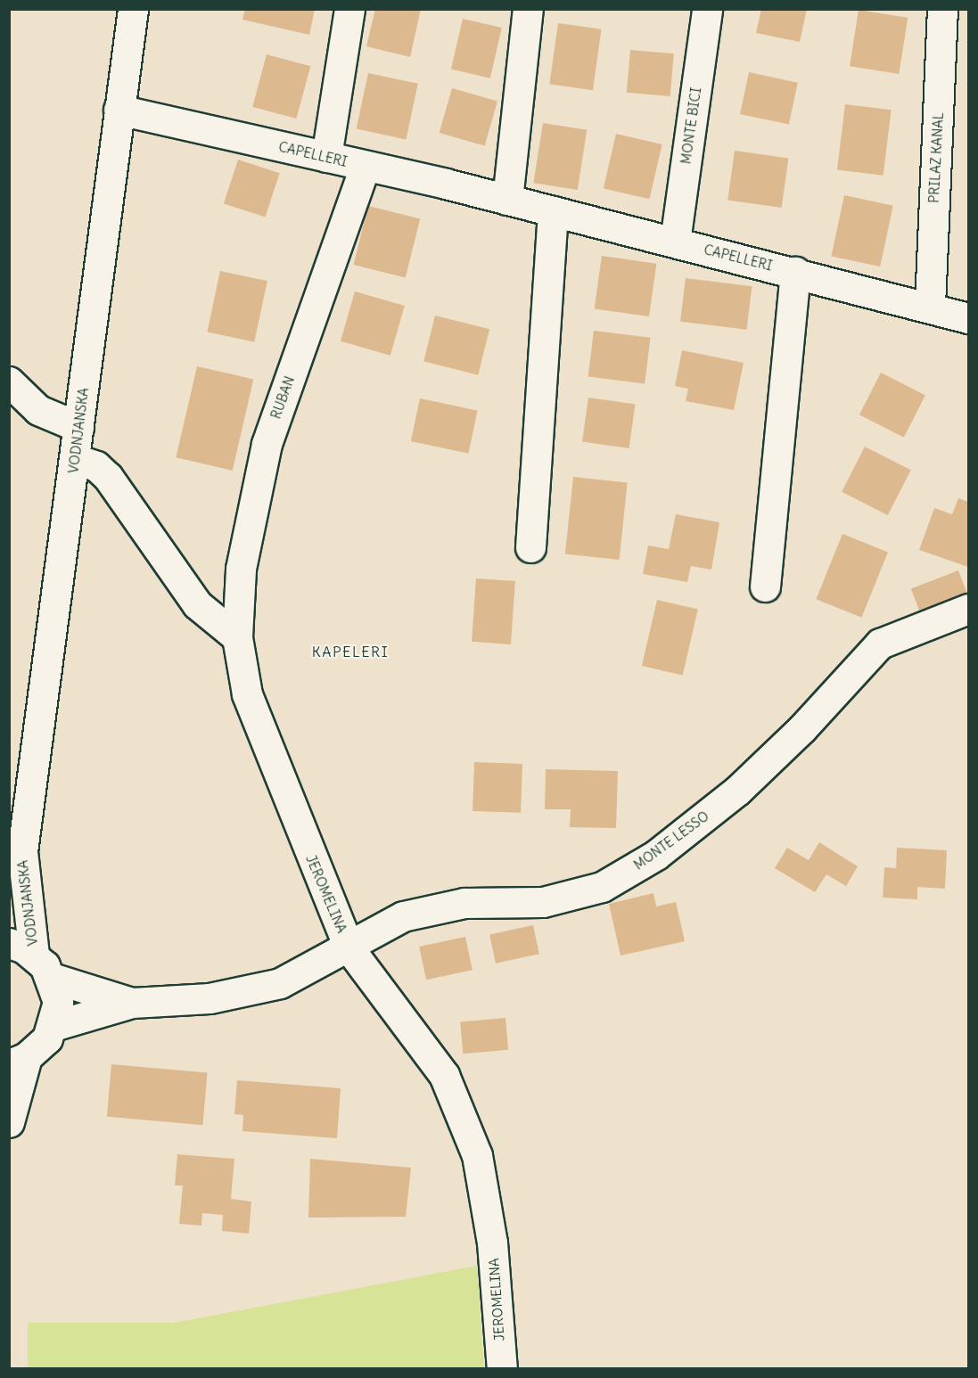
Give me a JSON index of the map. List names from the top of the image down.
{
  "streets": {
    "street": [
      "MONTE BICI",
      "CAPELLERI",
      "PRILAZ KANAL",
      "RUBAN",
      "VODNJANSKA",
      "MONTE LESSO",
      "JEROMELINA"
    ]
  },
  "crossings": [
    ["MONTE BICI", "CAPELLERI"],
    ["CAPELLERI", "PRILAZ KANAL"],
    ["CAPELLERI", "RUBAN"],
    ["CAPELLERI", "VODNJANSKA"],
    ["RUBAN", "JEROMELINA"],
    ["VODNJANSKA", "MONTE LESSO"],
    ["MONTE LESSO", "JEROMELINA"]
  ],
  "districts": ["KAPELERI"]
}
